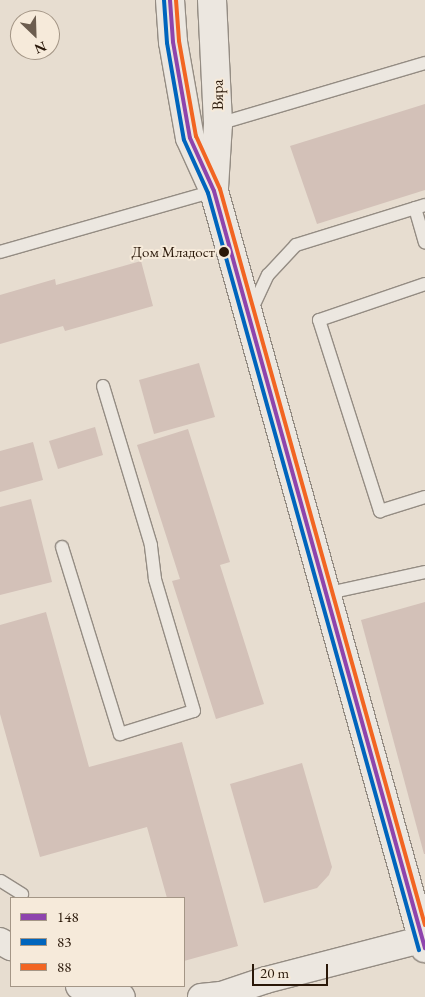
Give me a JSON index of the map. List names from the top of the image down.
{
  "streets": {
    "street": ["Вяра"]
  },
  "places": ["Дом Младост"],
  "lines": ["transit line 148", "transit line 83", "transit line 88"],
  "legend": ["148", "83", "88"],
  "scale_bar": "20 m",
  "north": "bottom right"
}
